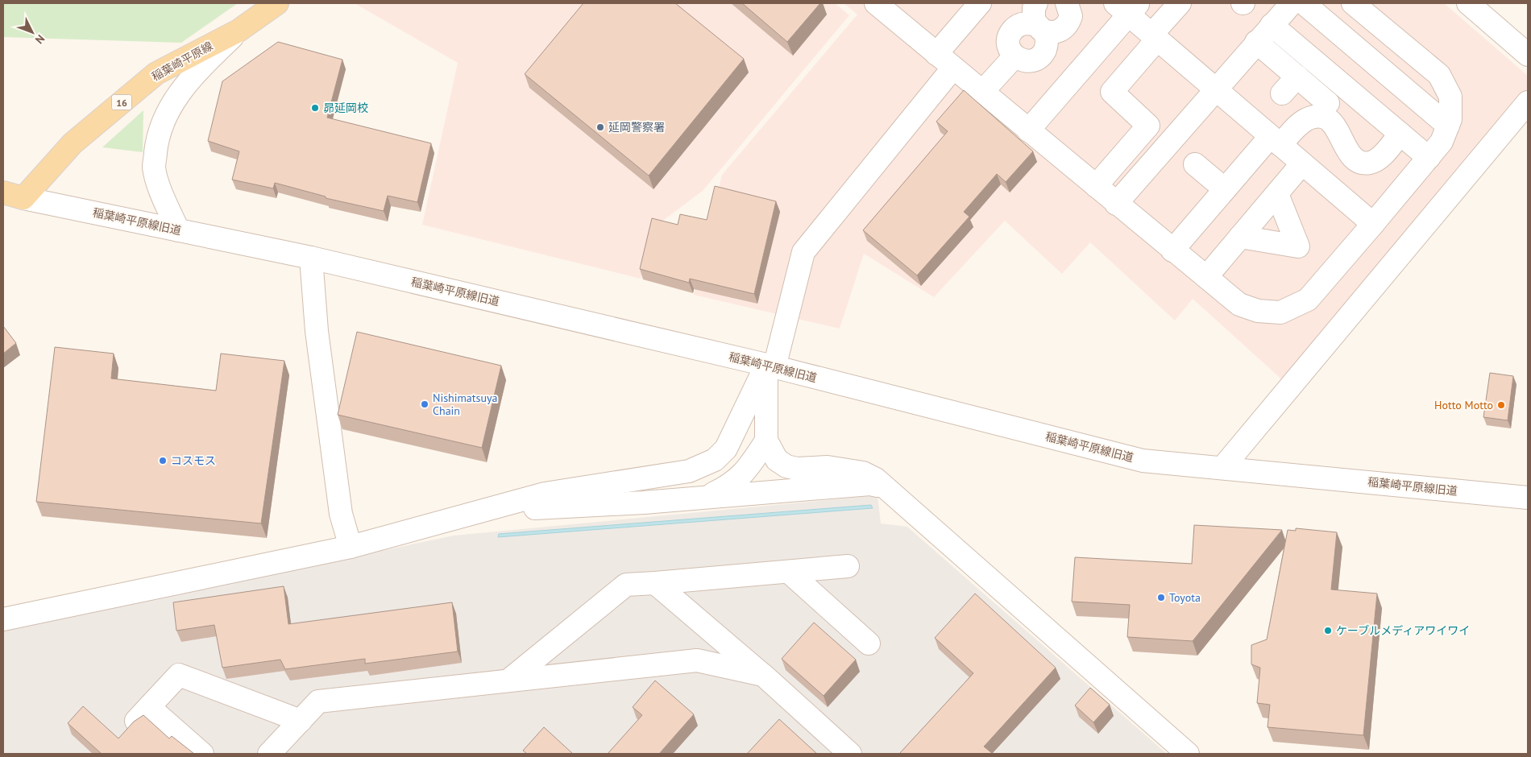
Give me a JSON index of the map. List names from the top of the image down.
{
  "streets": {
    "main road": ["稲葉崎平原線", "16"],
    "street": ["稲葉崎平原線旧道"]
  },
  "crossings": [
    ["稲葉崎平原線", "稲葉崎平原線旧道"]
  ],
  "places": [
    "昴延岡校",
    "延岡警察署",
    "Nishimatsuya Chain",
    "Hotto Motto",
    "コスモス",
    "Toyota",
    "ケーブルメディアワイワイ"
  ],
  "north": "bottom right"
}
